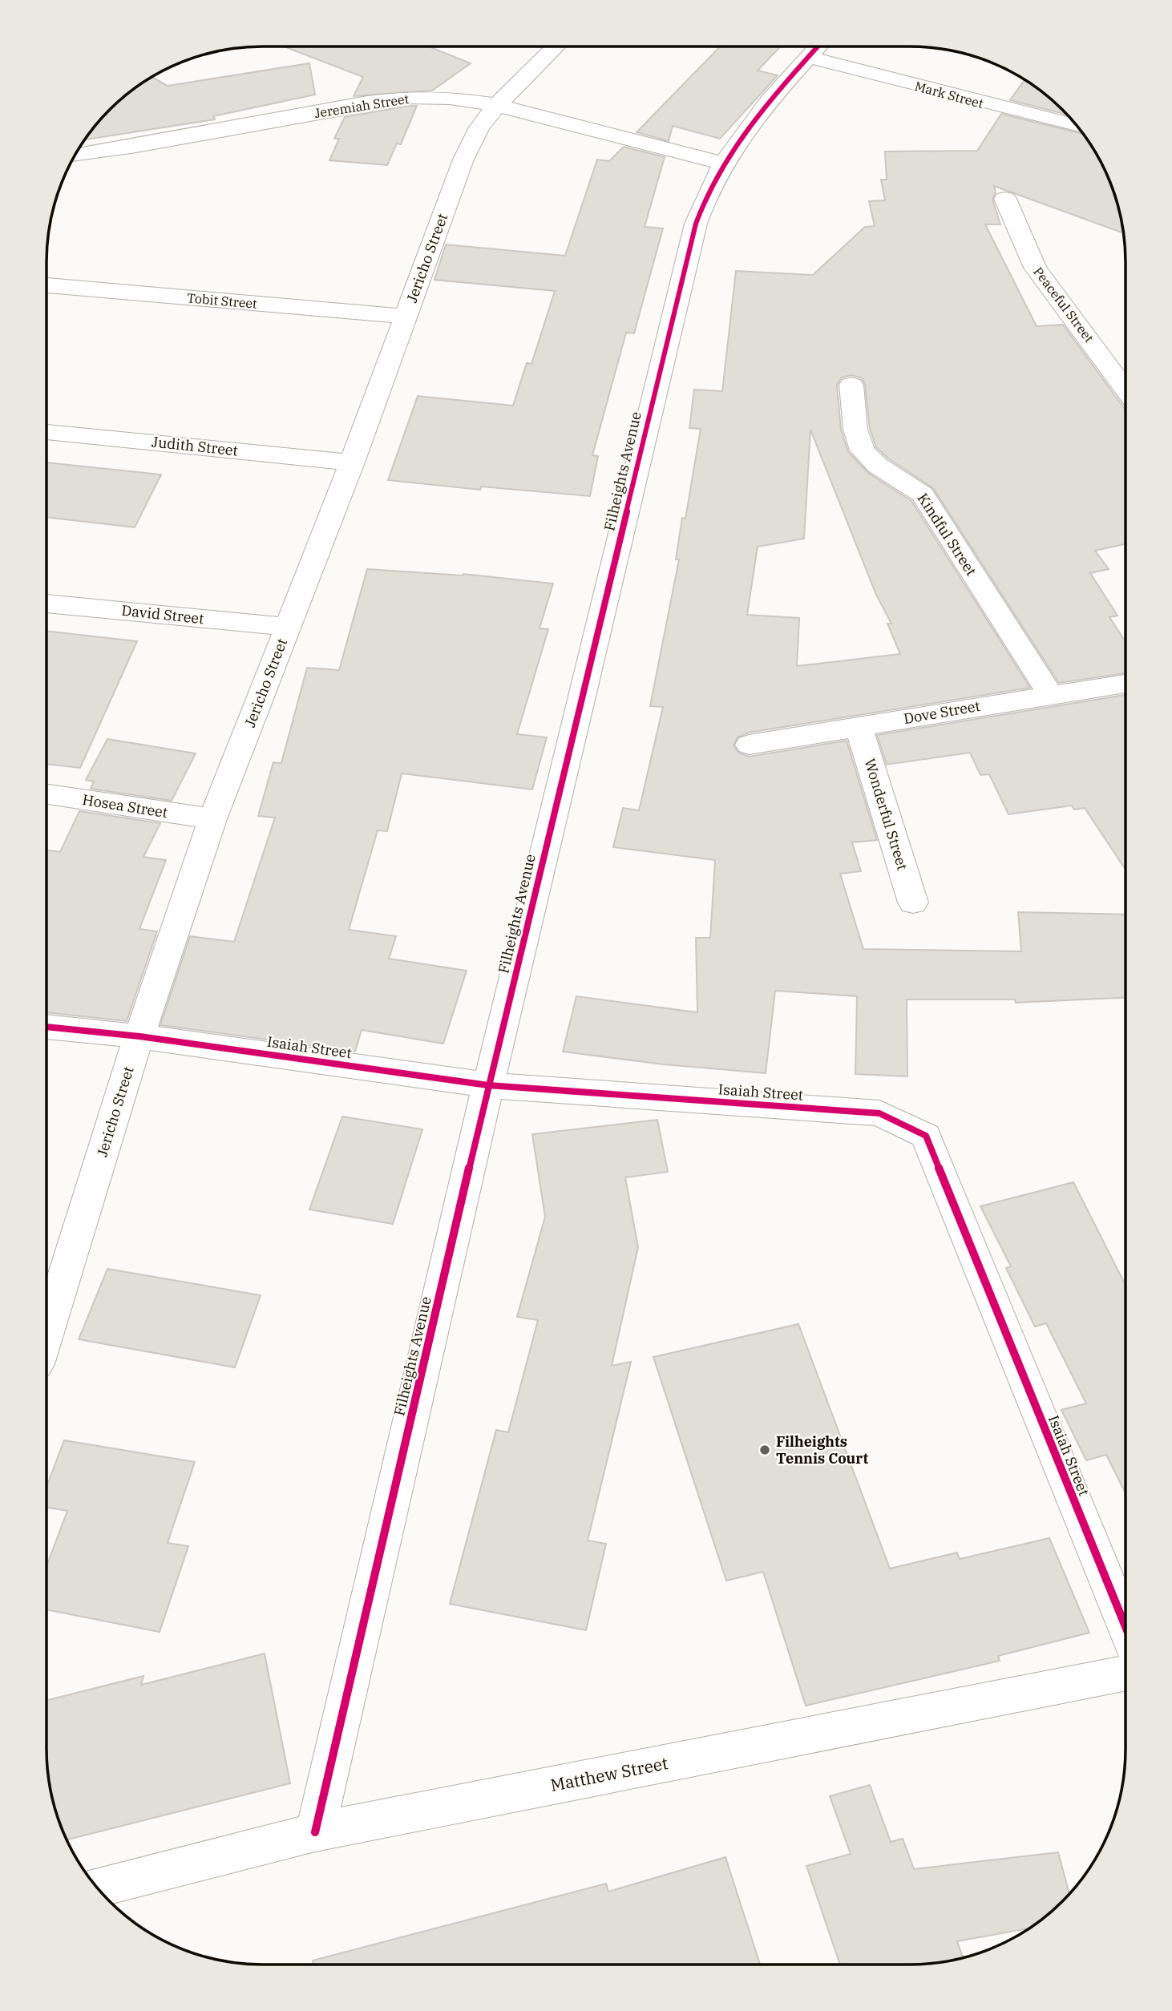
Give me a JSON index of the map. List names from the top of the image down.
{
  "streets": {
    "street": [
      "Mark Street",
      "Jeremiah Street",
      "Jericho Street",
      "Tobit Street",
      "Peaceful Street",
      "Judith Street",
      "Filheights Avenue",
      "Kindful Street",
      "David Street",
      "Dove Street",
      "Hosea Street",
      "Wonderful Street",
      "Isaiah Street",
      "Matthew Street"
    ]
  },
  "crossings": [
    ["Mark Street", "Filheights Avenue"],
    ["Jeremiah Street", "Jericho Street"],
    ["Jeremiah Street", "Filheights Avenue"],
    ["Jericho Street", "Tobit Street"],
    ["Jericho Street", "Judith Street"],
    ["Jericho Street", "David Street"],
    ["Jericho Street", "Hosea Street"],
    ["Jericho Street", "Isaiah Street"],
    ["Filheights Avenue", "Isaiah Street"],
    ["Filheights Avenue", "Matthew Street"],
    ["Kindful Street", "Dove Street"],
    ["Dove Street", "Wonderful Street"]
  ],
  "places": ["Filheights Tennis Court"]
}
